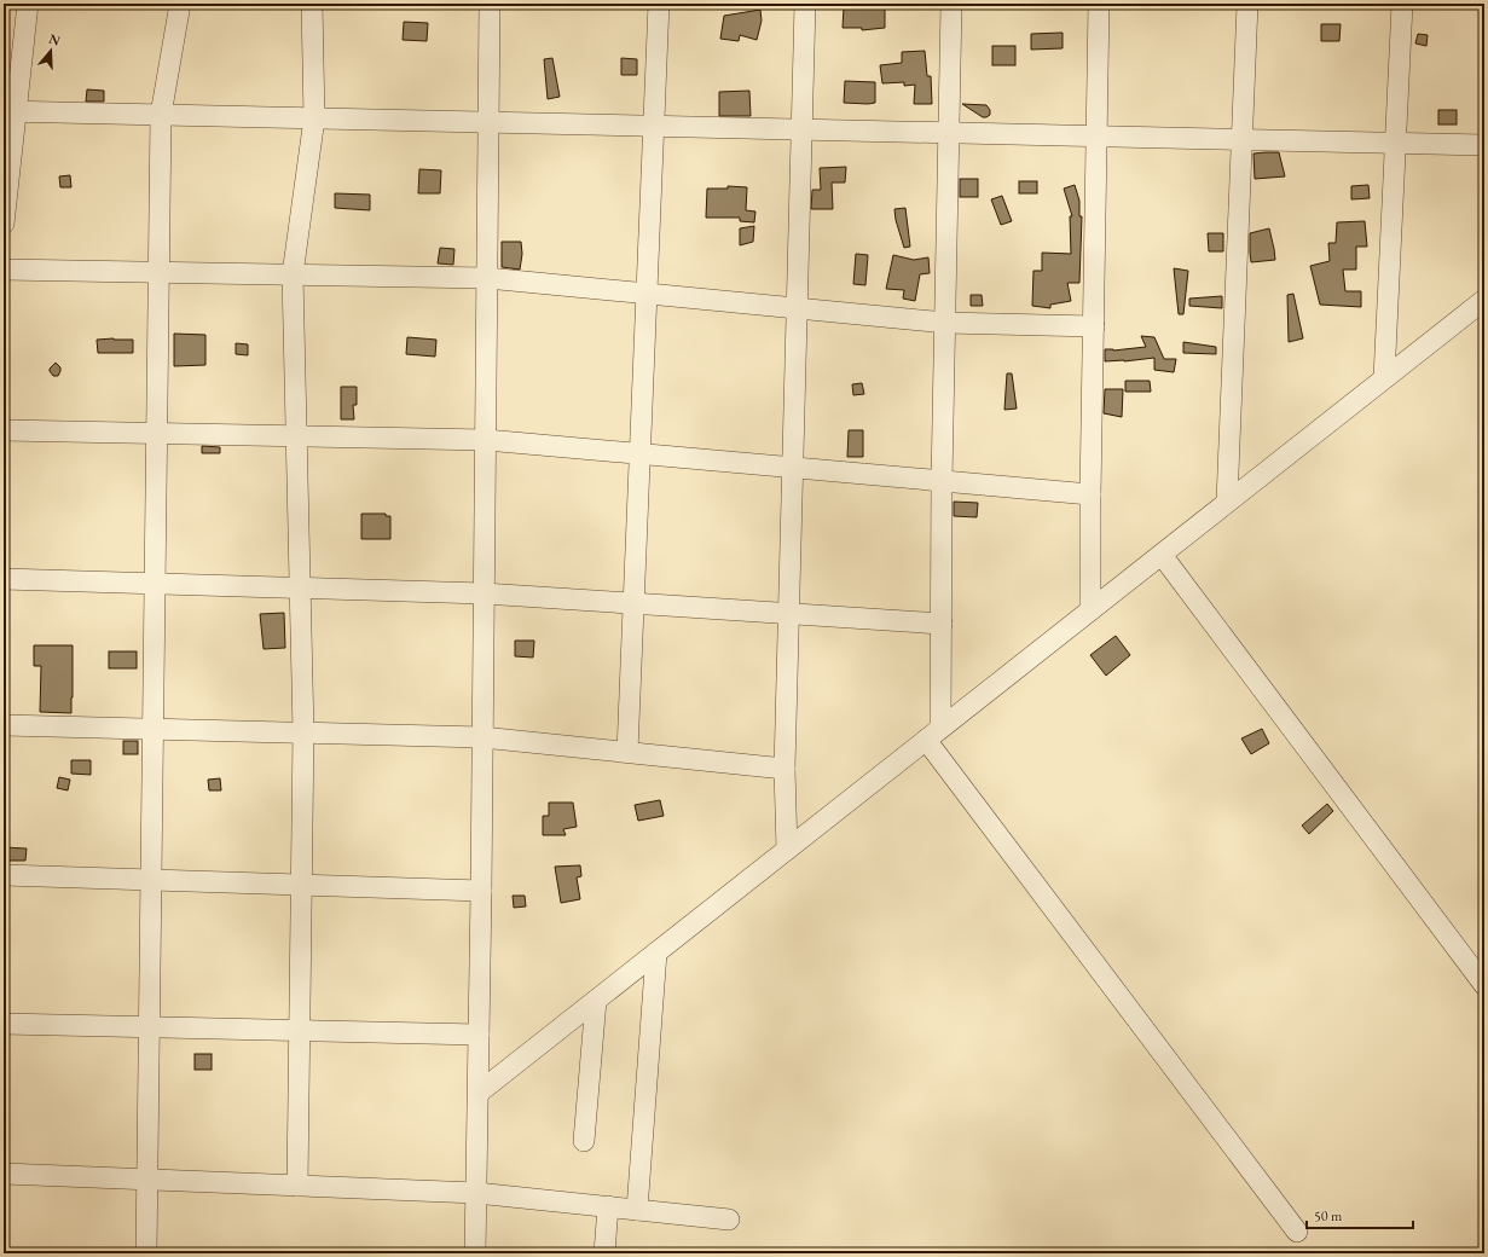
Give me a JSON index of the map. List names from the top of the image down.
{
  "scale_bar": "50 m",
  "north": "top"
}
